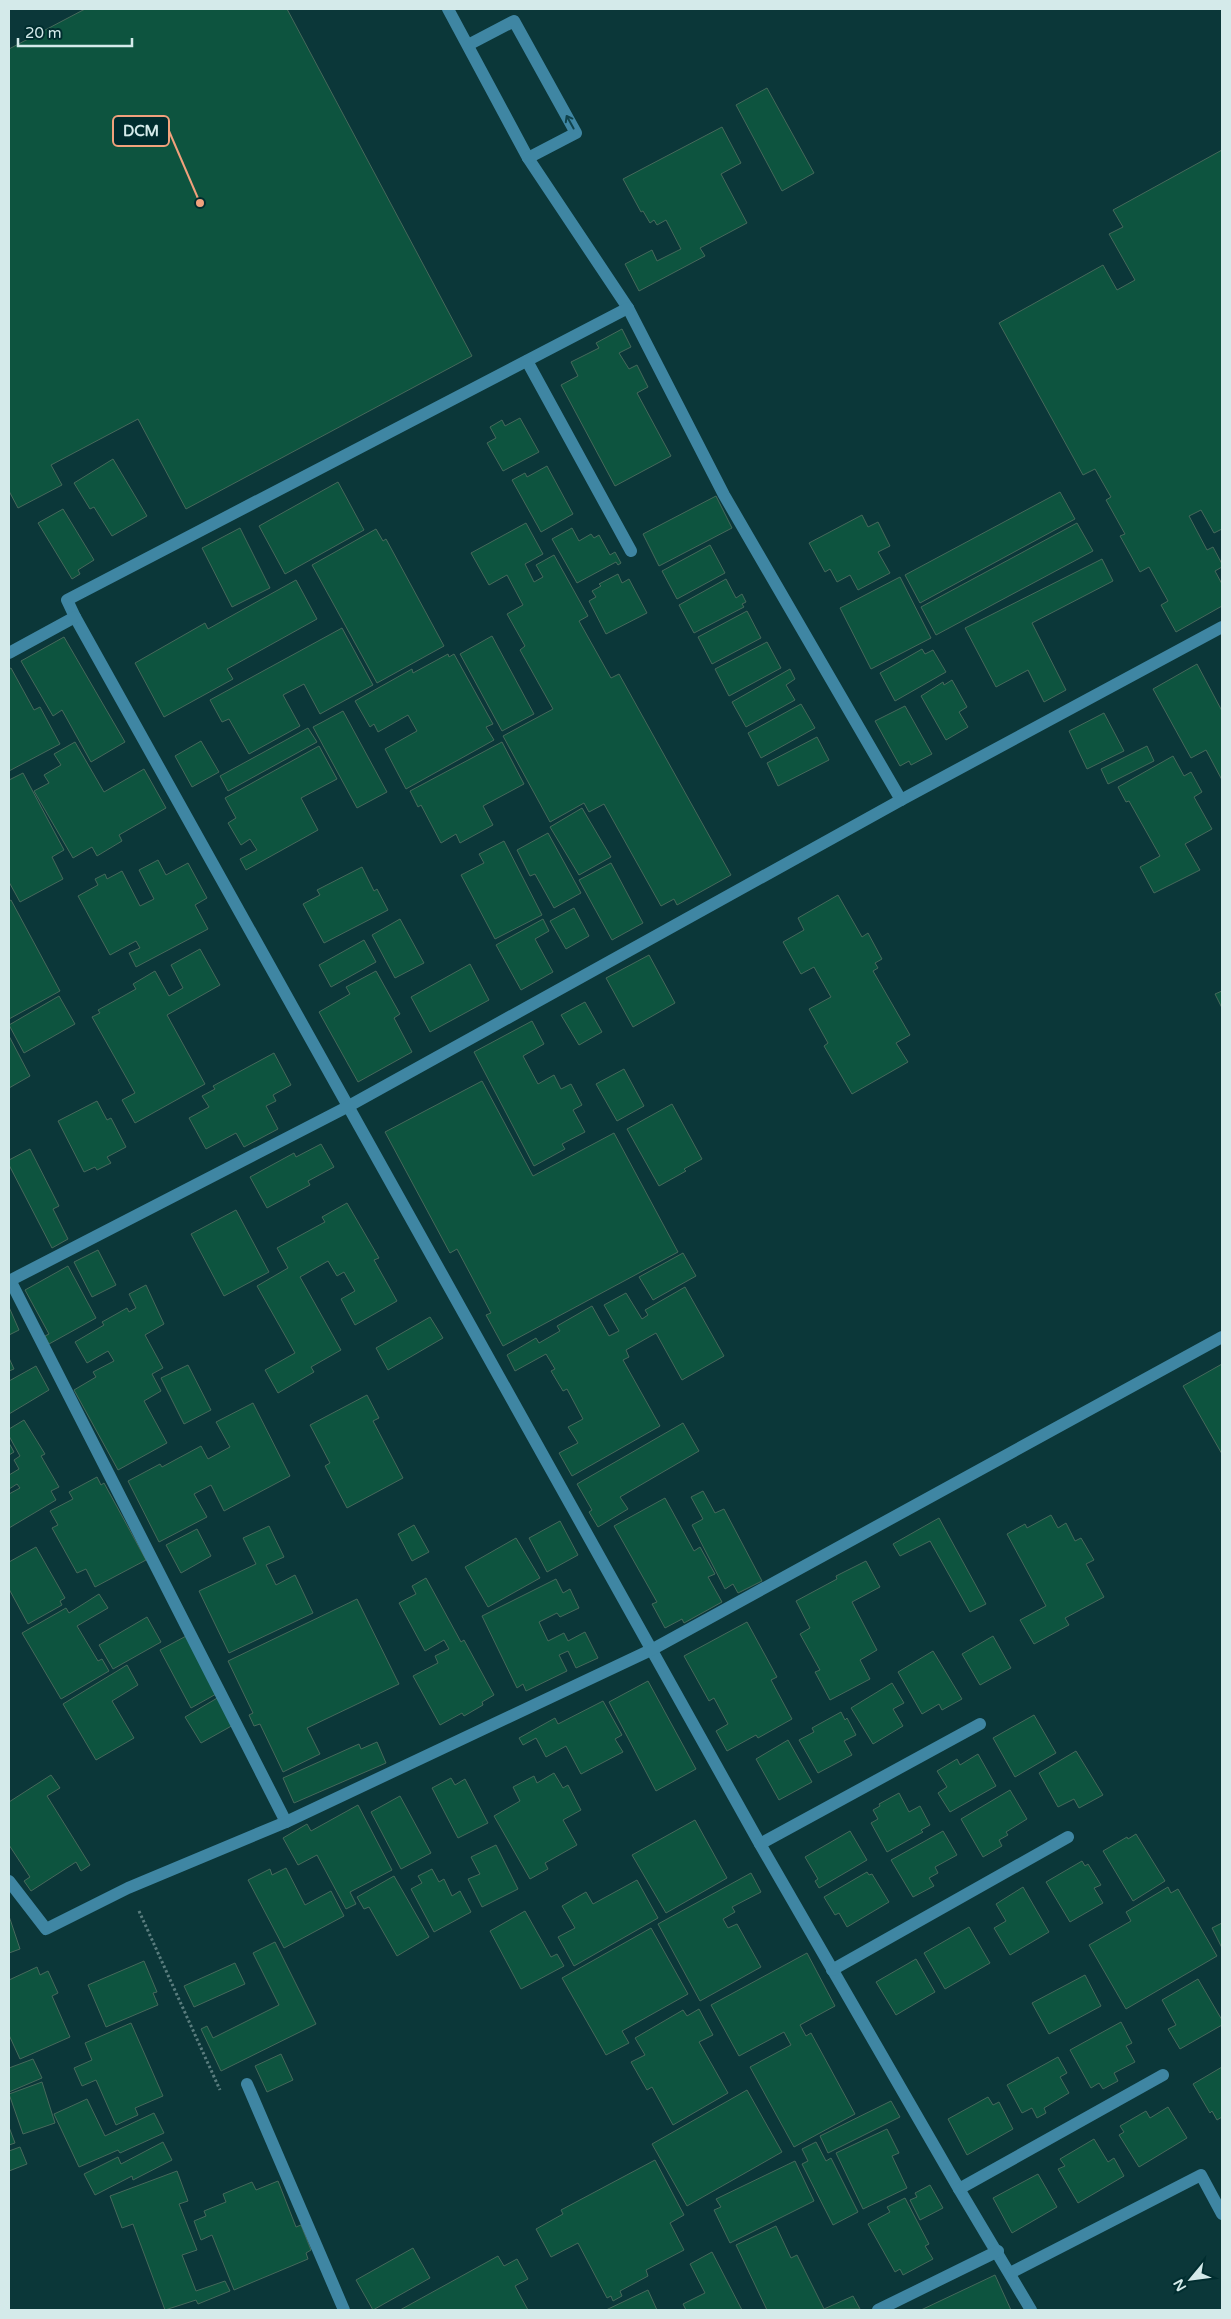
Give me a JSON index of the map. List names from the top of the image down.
{
  "places": ["DCM"],
  "scale_bar": "20 m",
  "north": "bottom left"
}
